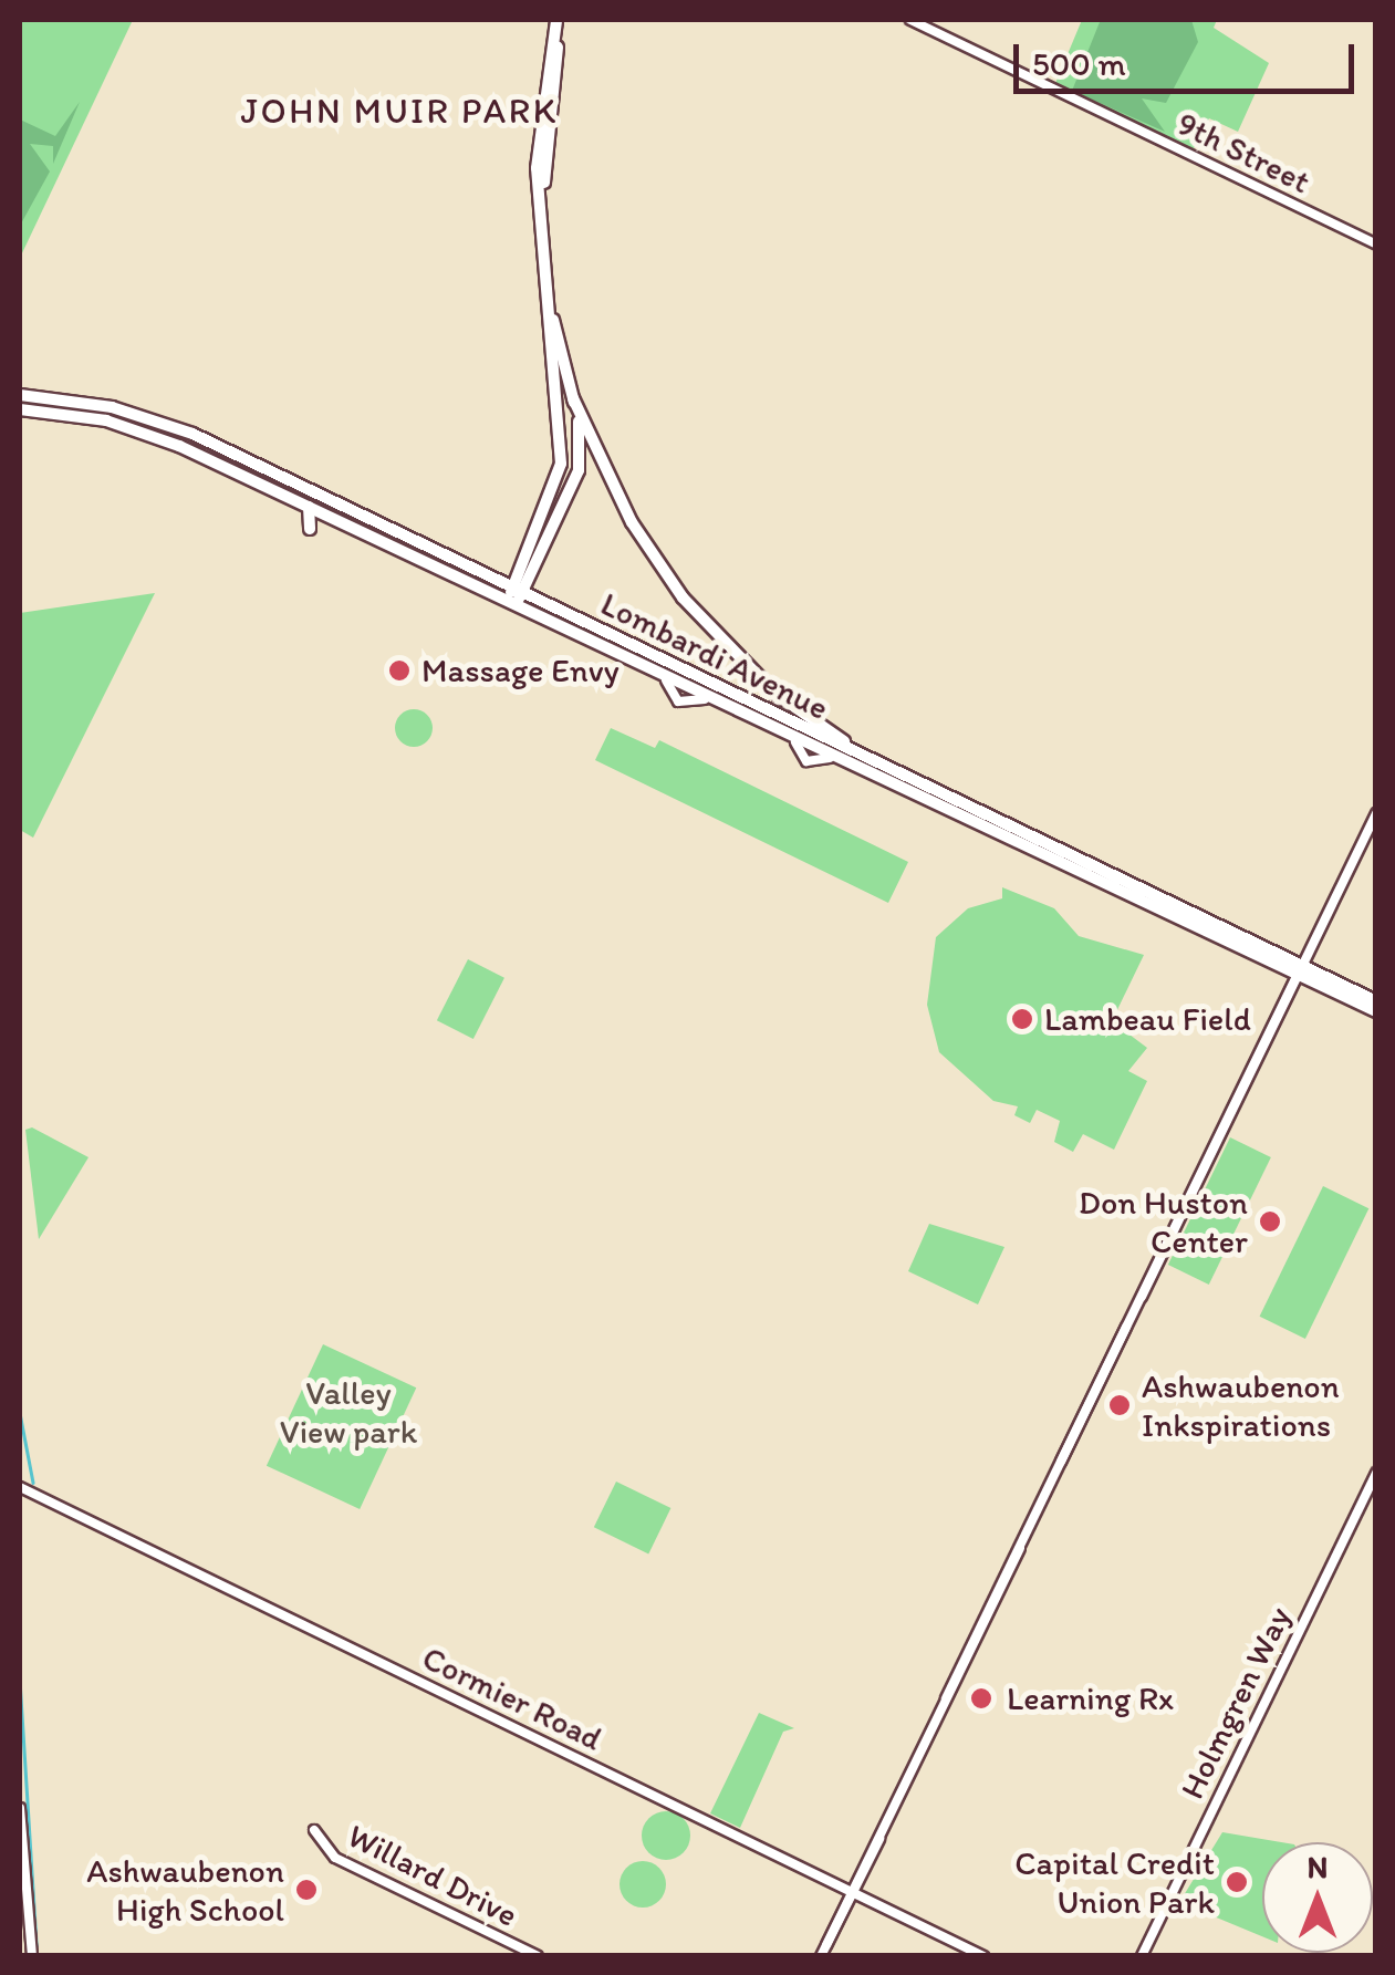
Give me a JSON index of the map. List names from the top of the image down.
{
  "streets": {
    "main road": ["Lombardi Avenue"],
    "street": [
      "9th Street",
      "Cormier Road",
      "Holmgren Way",
      "Willard Drive"
    ]
  },
  "districts": ["JOHN MUIR PARK"],
  "parks": ["Valley View park"],
  "places": [
    "Massage Envy",
    "Lambeau Field",
    "Don Huston Center",
    "Ashwaubenon Inkspirations",
    "Learning Rx",
    "Capital Credit Union Park",
    "Ashwaubenon High School"
  ],
  "scale_bar": "500 m",
  "north": "top"
}
